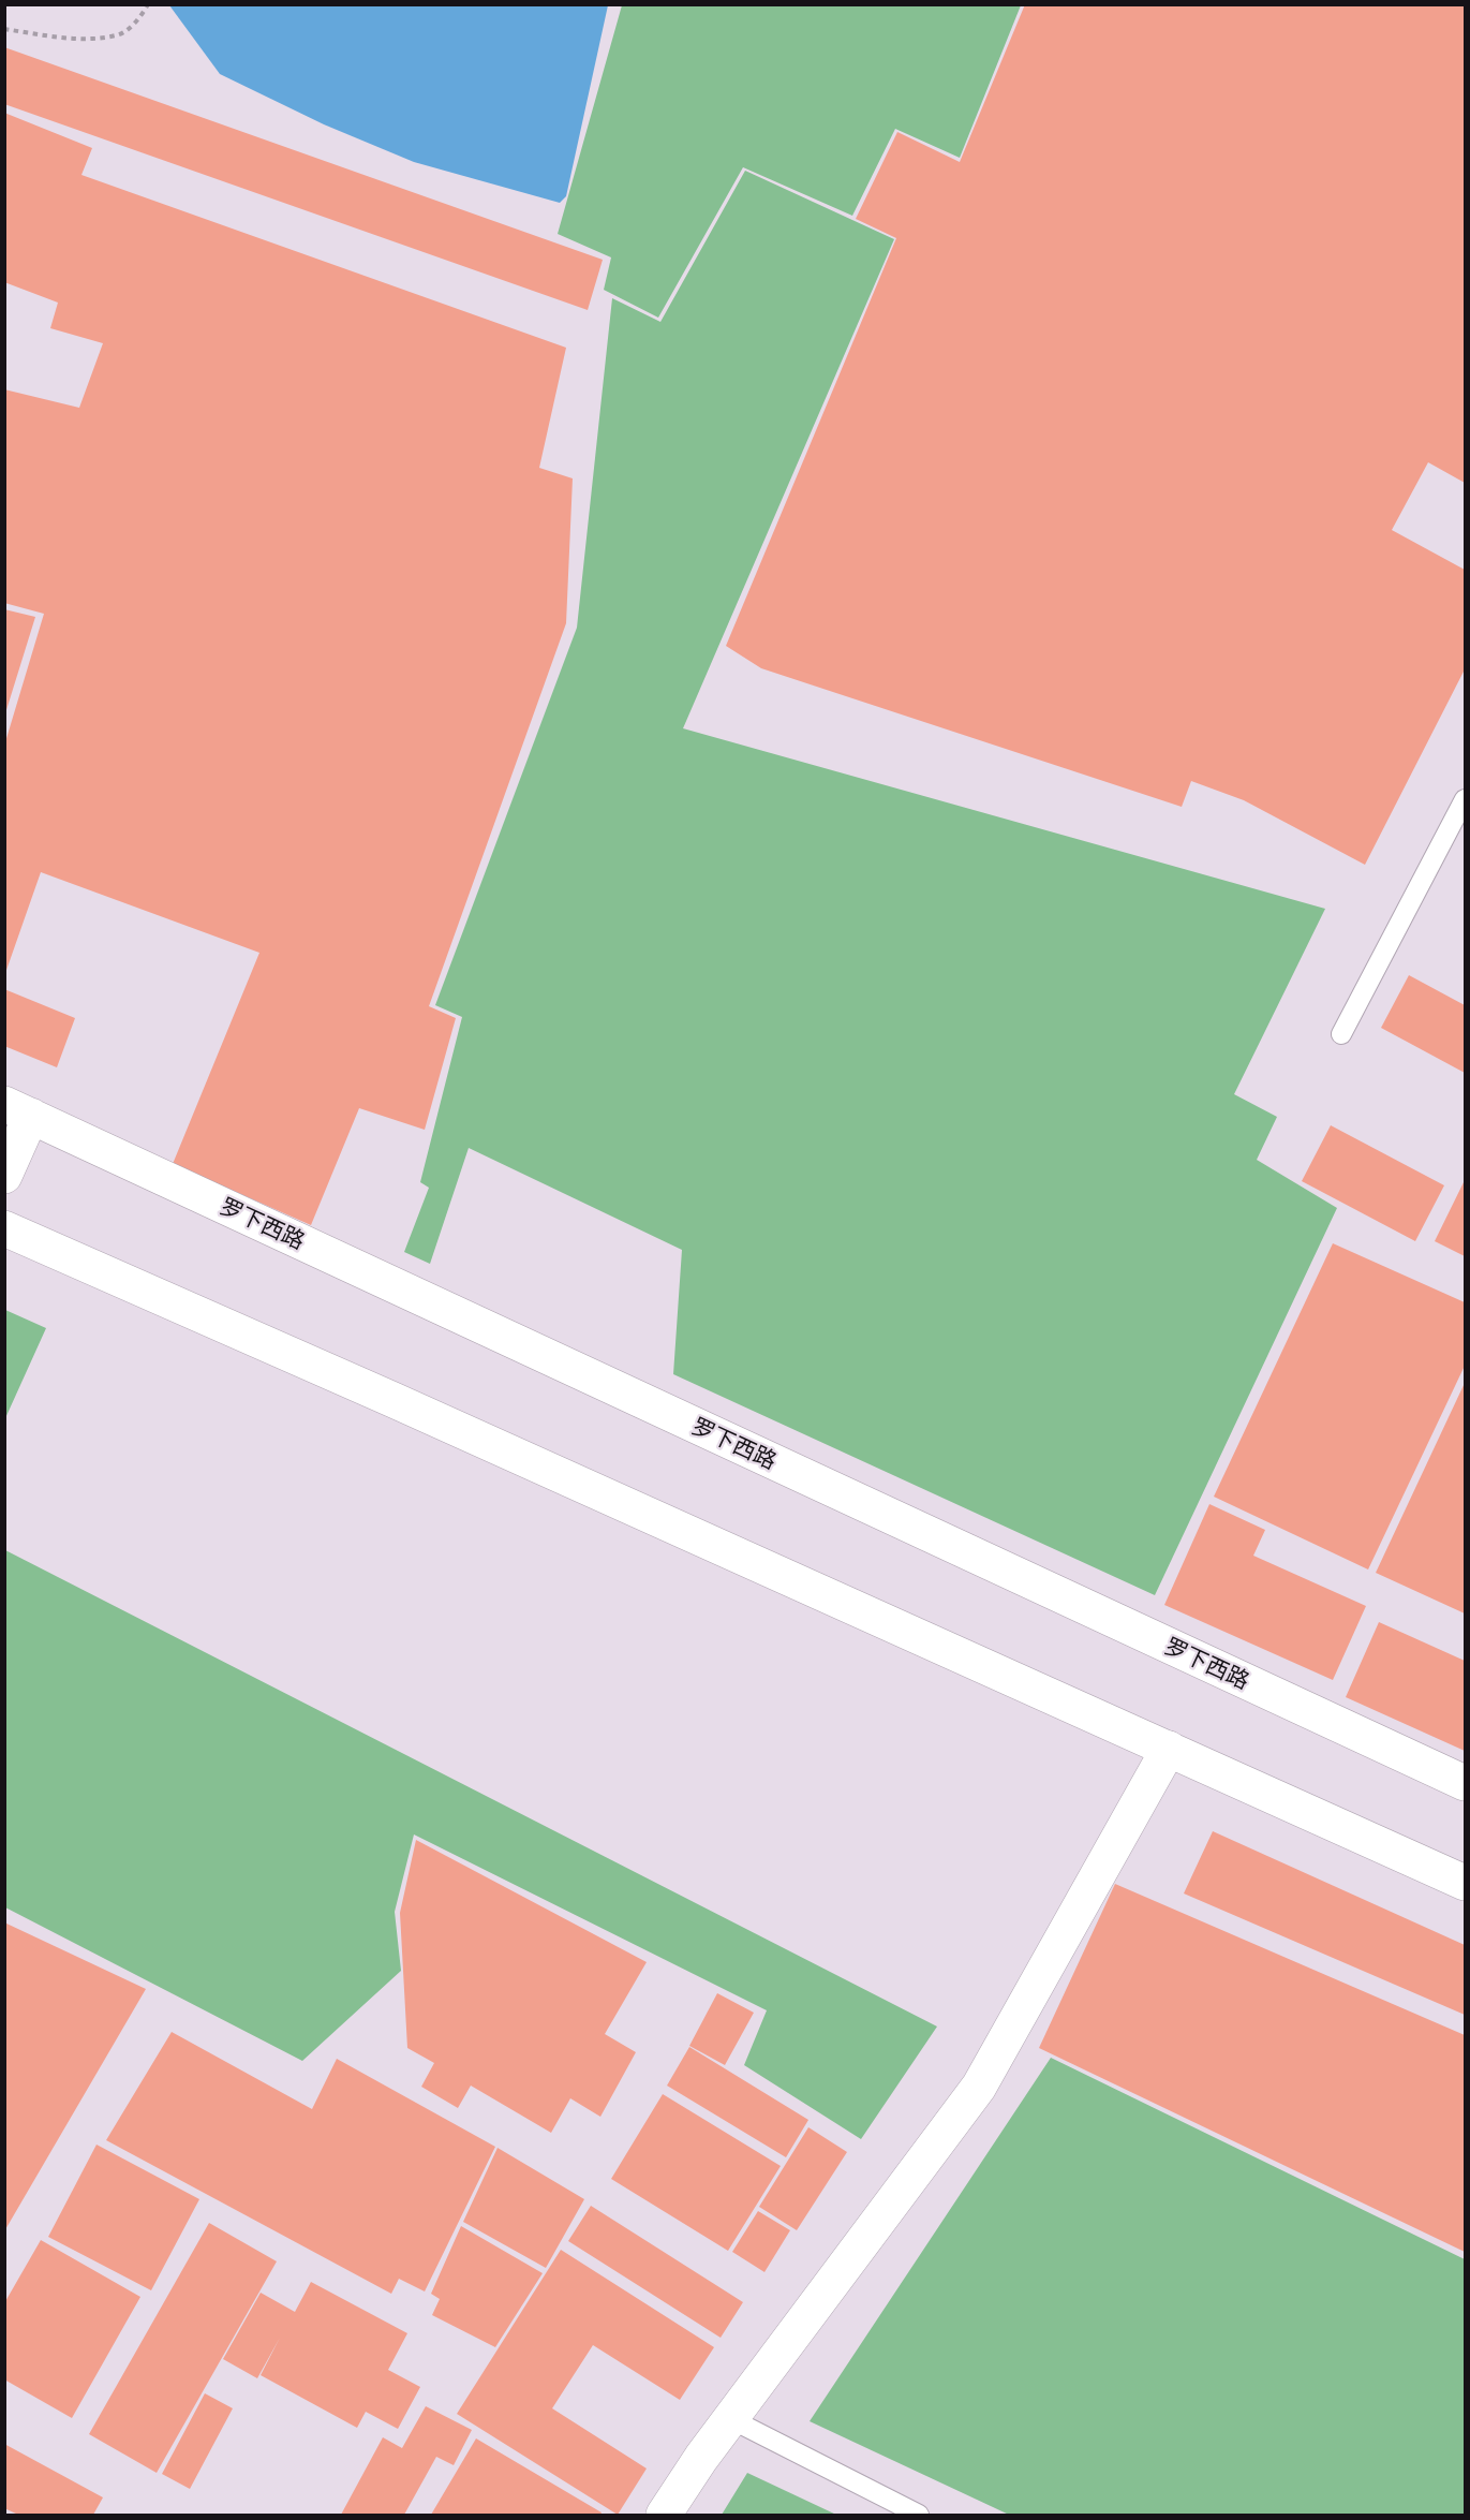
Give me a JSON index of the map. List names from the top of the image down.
{
  "streets": {
    "main road": ["罗下西路"]
  }
}
